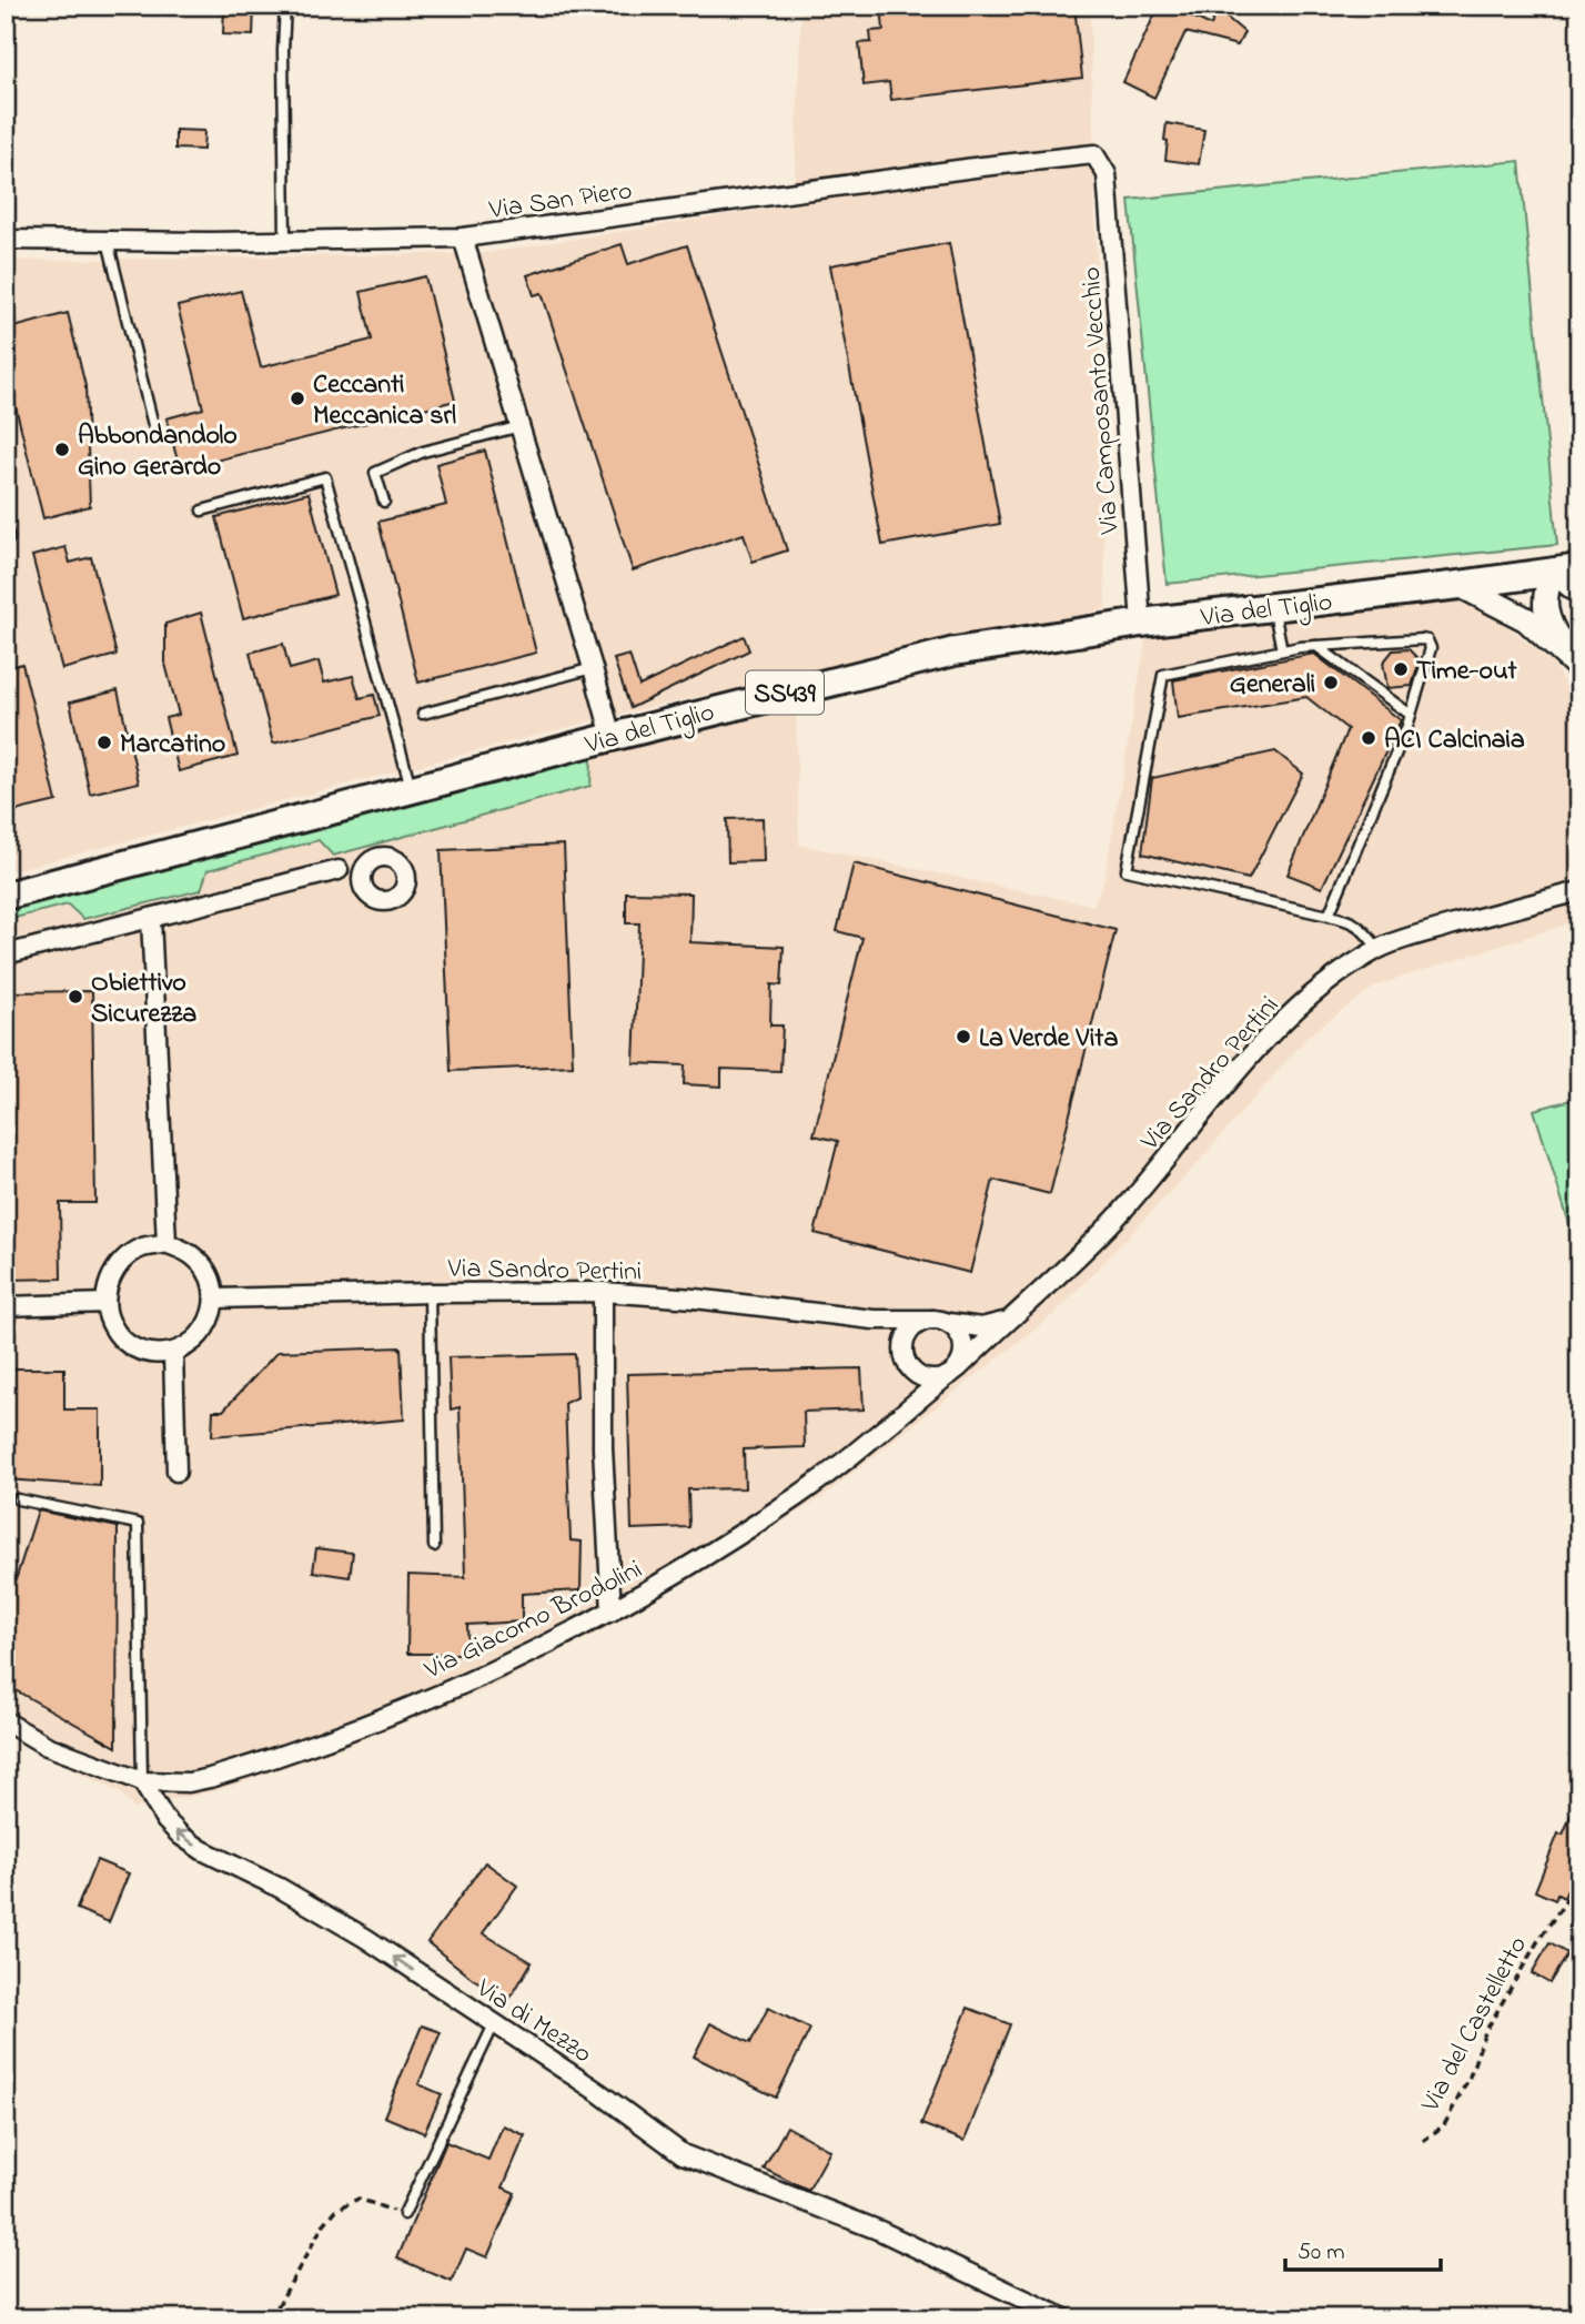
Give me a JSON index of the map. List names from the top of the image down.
{
  "streets": {
    "main road": ["Via del Tiglio", "SS439"],
    "street": [
      "Via San Piero",
      "Via Camposanto Vecchio",
      "Via Sandro Pertini",
      "Via Giacomo Brodolini",
      "Via di Mezzo"
    ],
    "path": ["Via del Castelletto"]
  },
  "crossings": [
    ["Via San Piero", "Via Camposanto Vecchio"],
    ["Via Camposanto Vecchio", "Via del Tiglio"],
    ["Via Sandro Pertini", "Via Giacomo Brodolini"],
    ["Via Giacomo Brodolini", "Via di Mezzo"]
  ],
  "one_way": ["Via di Mezzo"],
  "places": [
    "Ceccanti Meccanica srl",
    "Abbondandolo Gino Gerardo",
    "Time-out",
    "Generali",
    "ACI Calcinaia",
    "Marcatino",
    "Obiettivo Sicurezza",
    "La Verde Vita"
  ],
  "scale_bar": "50 m"
}
